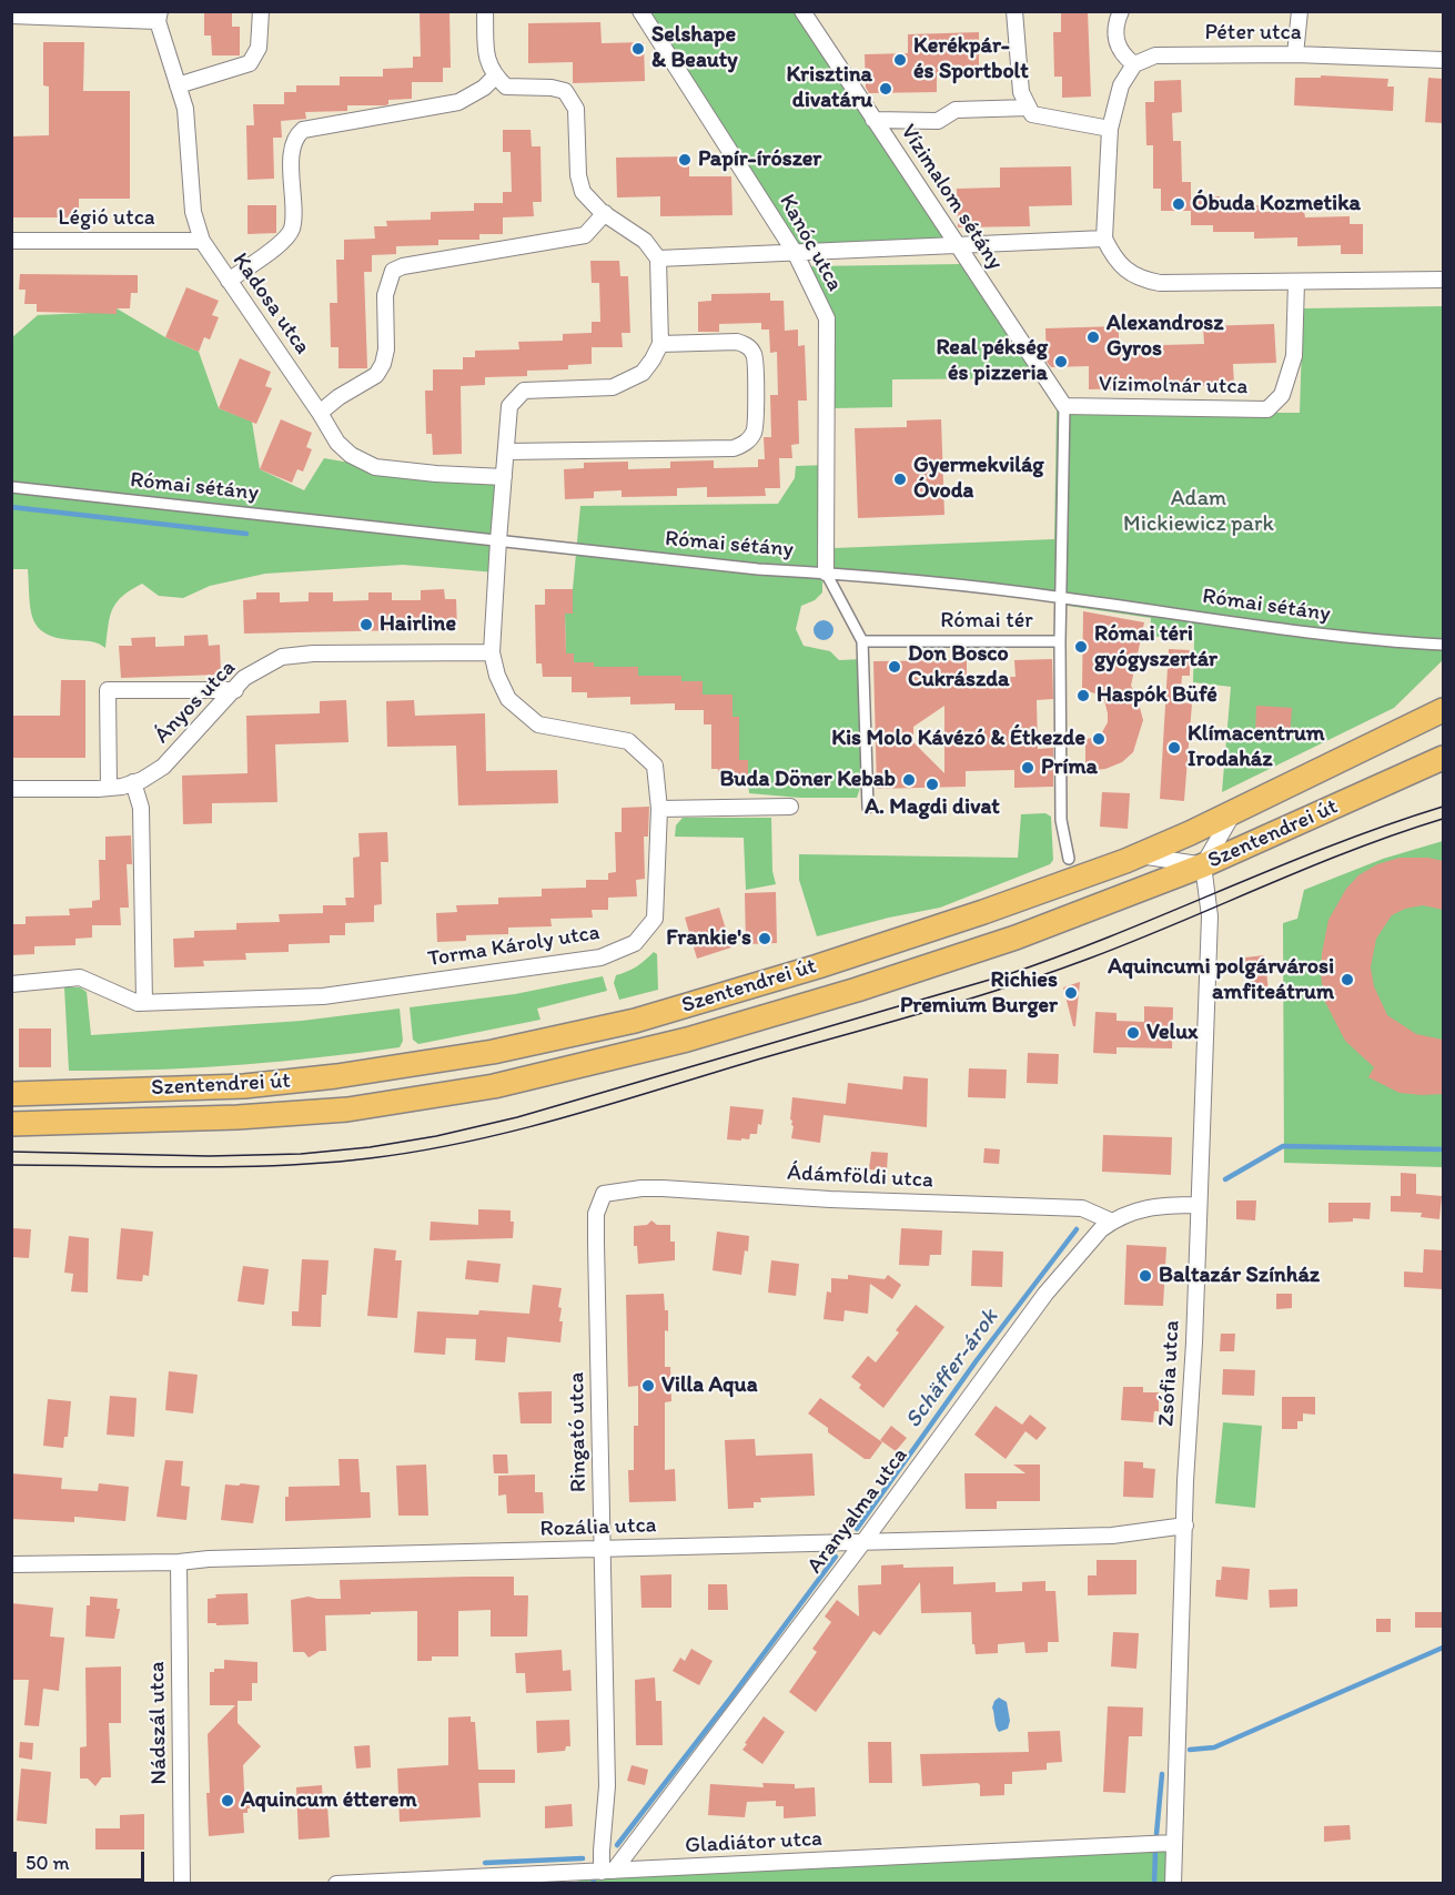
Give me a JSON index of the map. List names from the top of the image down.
{
  "streets": {
    "main road": ["Szentendrei út"],
    "street": [
      "Péter utca",
      "Vízimalom sétány",
      "Légió utca",
      "Kanóc utca",
      "Kadosa utca",
      "Vízimolnár utca",
      "Római sétány",
      "Római tér",
      "Ányos utca",
      "Torma Károly utca",
      "Ádámföldi utca",
      "Zsófia utca",
      "Ringató utca",
      "Aranyalma utca",
      "Rozália utca",
      "Nádszál utca",
      "Gladiátor utca"
    ]
  },
  "crossings": [
    ["Vízimalom sétány", "Vízimolnár utca"],
    ["Légió utca", "Kadosa utca"],
    ["Kanóc utca", "Római sétány"],
    ["Kanóc utca", "Római tér"],
    ["Kadosa utca", "Torma Károly utca"],
    ["Római sétány", "Torma Károly utca"],
    ["Ányos utca", "Torma Károly utca"],
    ["Szentendrei út", "Zsófia utca"],
    ["Ádámföldi utca", "Ringató utca"],
    ["Ádámföldi utca", "Aranyalma utca"],
    ["Zsófia utca", "Aranyalma utca"],
    ["Zsófia utca", "Rozália utca"],
    ["Zsófia utca", "Gladiátor utca"],
    ["Ringató utca", "Aranyalma utca"],
    ["Ringató utca", "Rozália utca"],
    ["Ringató utca", "Gladiátor utca"],
    ["Aranyalma utca", "Rozália utca"],
    ["Aranyalma utca", "Gladiátor utca"],
    ["Rozália utca", "Nádszál utca"]
  ],
  "water": ["Schäffer-árok"],
  "parks": ["Adam Mickiewicz park"],
  "places": [
    "Selshape & Beauty",
    "Kerékpár- és Sportbolt",
    "Krisztina divatáru",
    "Papír-írószer",
    "Óbuda Kozmetika",
    "Alexandrosz Gyros",
    "Real pékség és pizzeria",
    "Gyermekvilág Óvoda",
    "Hairline",
    "Római téri gyógyszertár",
    "Don Bosco Cukrászda",
    "Haspók Büfé",
    "Kis Molo Kávézó & Étkezde",
    "Klímacentrum Irodaház",
    "Príma",
    "Buda Döner Kebab",
    "A. Magdi divat",
    "Frankie's",
    "Aquincumi polgárvárosi amfiteátrum",
    "Richies Premium Burger",
    "Velux",
    "Baltazár Színház",
    "Villa Aqua",
    "Aquincum étterem"
  ],
  "scale_bar": "50 m"
}
